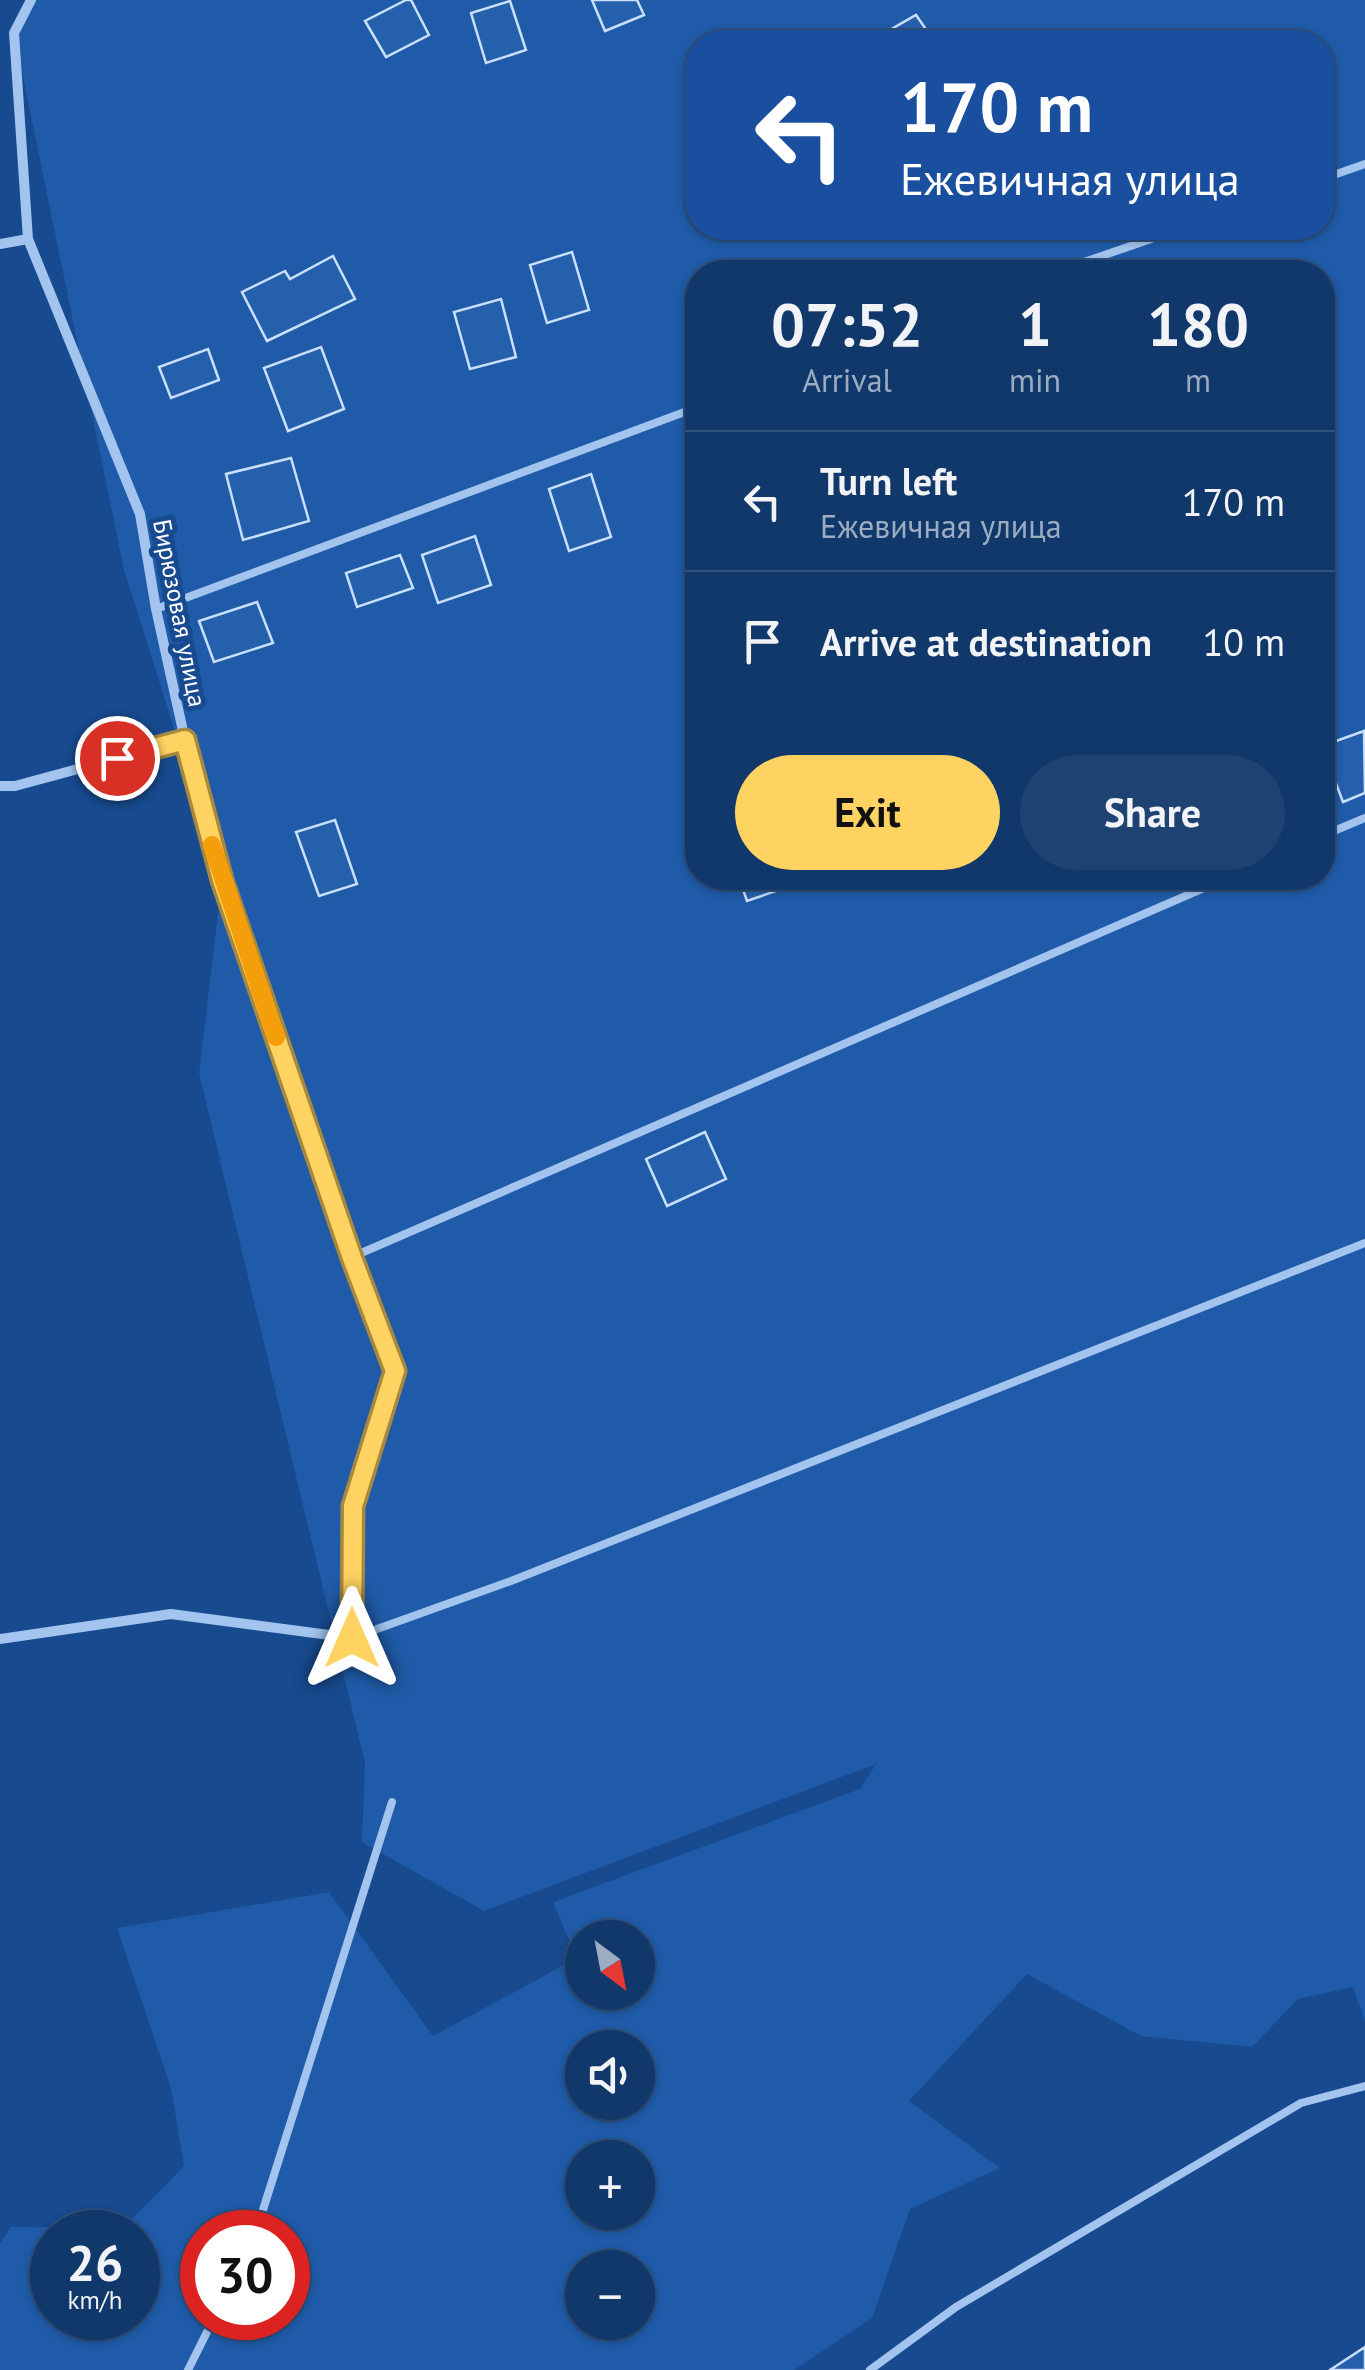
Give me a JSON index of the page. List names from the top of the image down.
{
  "streets": {
    "street": ["Бирюзовая улица"]
  },
  "north": "bottom right",
  "page": {
    "turn": ["170 m", "Ежевичная улица"],
    "eta": [
      "07:52",
      "Arrival",
      "1",
      "min",
      "180",
      "m"
    ],
    "list": [
      {
        "name": "Turn left",
        "note": "Ежевичная улица",
        "value": "170 m"
      },
      {
        "name": "Arrive at destination",
        "value": "10 m"
      }
    ],
    "buttons": ["Exit", "Share"],
    "map_buttons": ["+", "−"],
    "speed": "26 km/h",
    "limit": "30"
  }
}
